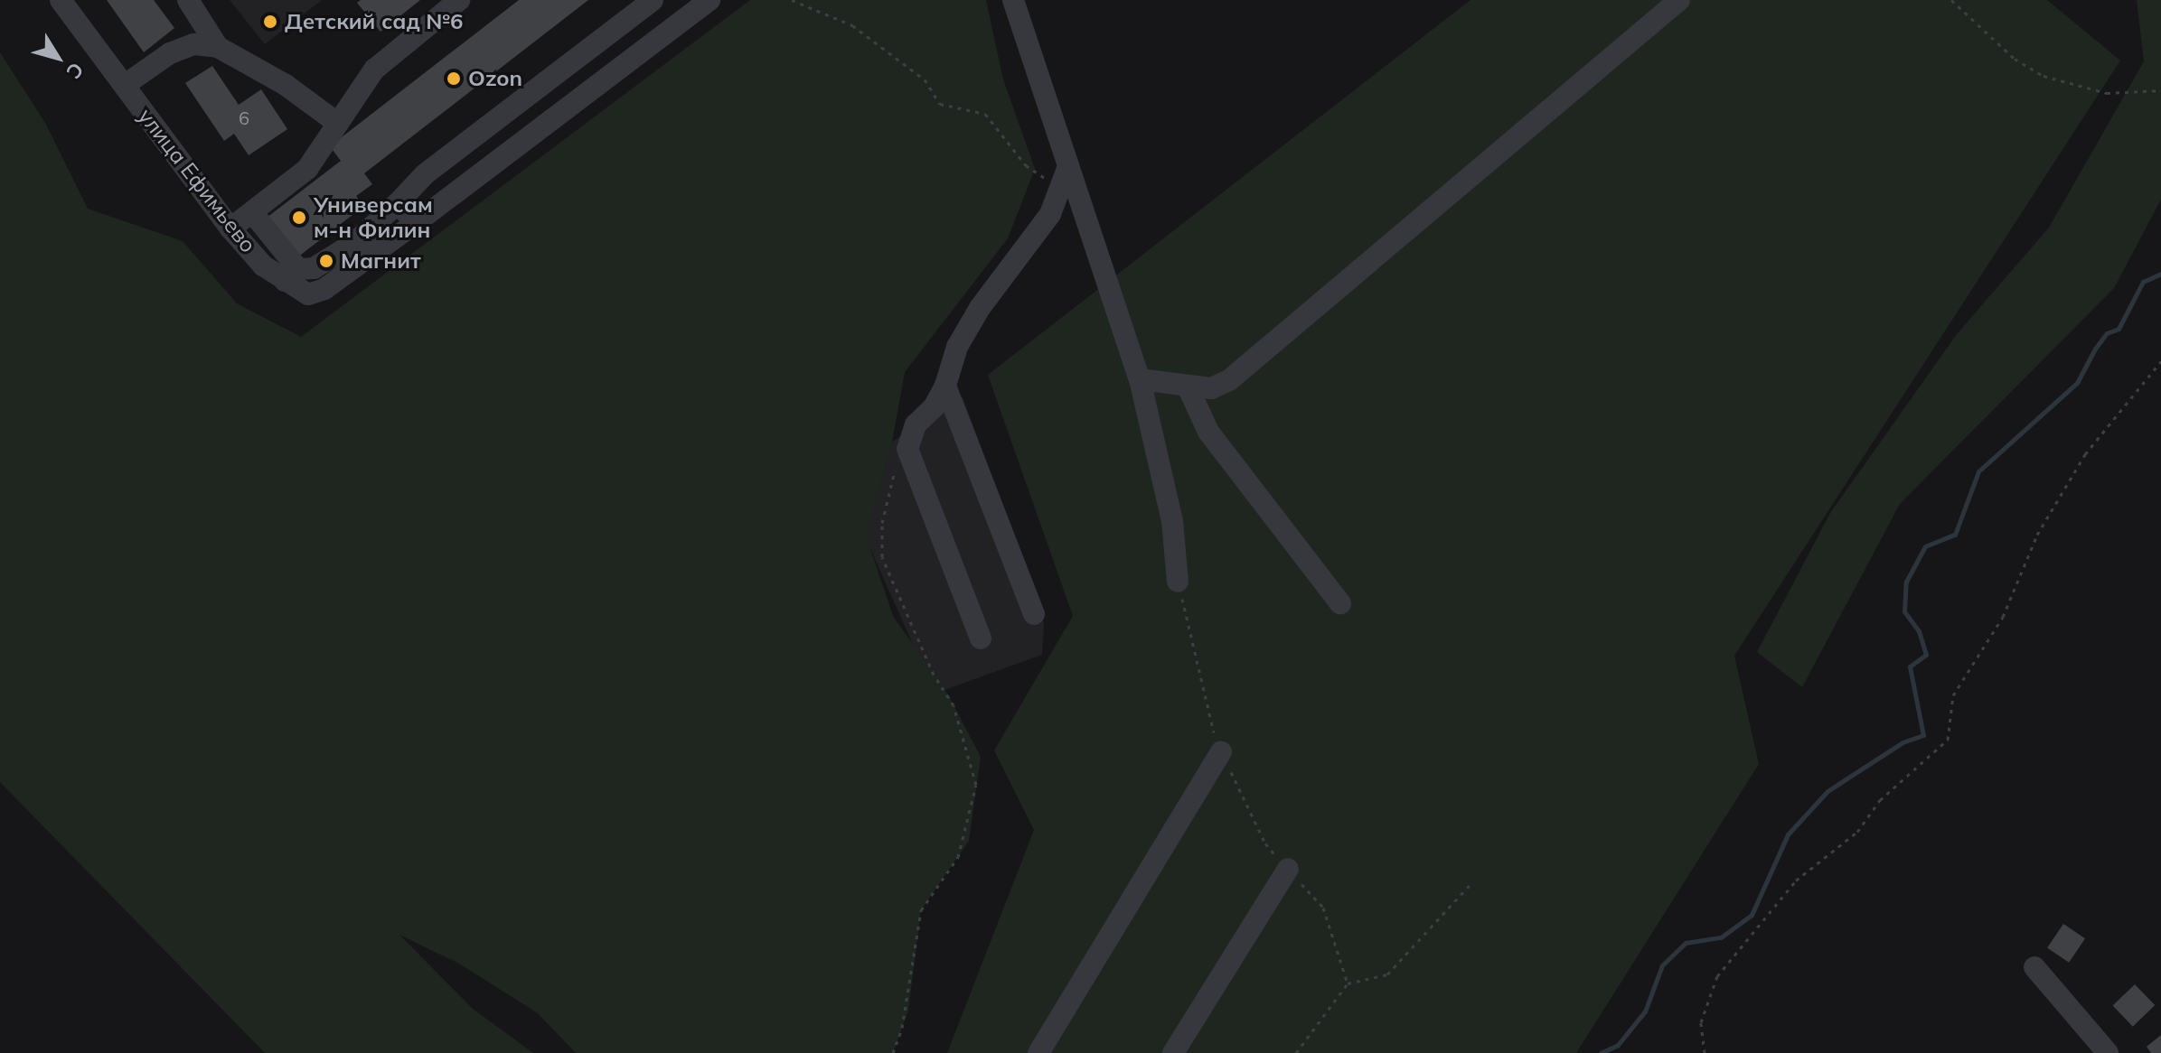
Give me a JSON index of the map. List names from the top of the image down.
{
  "streets": {
    "street": ["улица Ефимьево"]
  },
  "places": [
    "Детский сад №6",
    "Ozon",
    "Универсам м-н Филин",
    "Магнит"
  ],
  "house_numbers": ["6"],
  "north": "bottom right"
}
